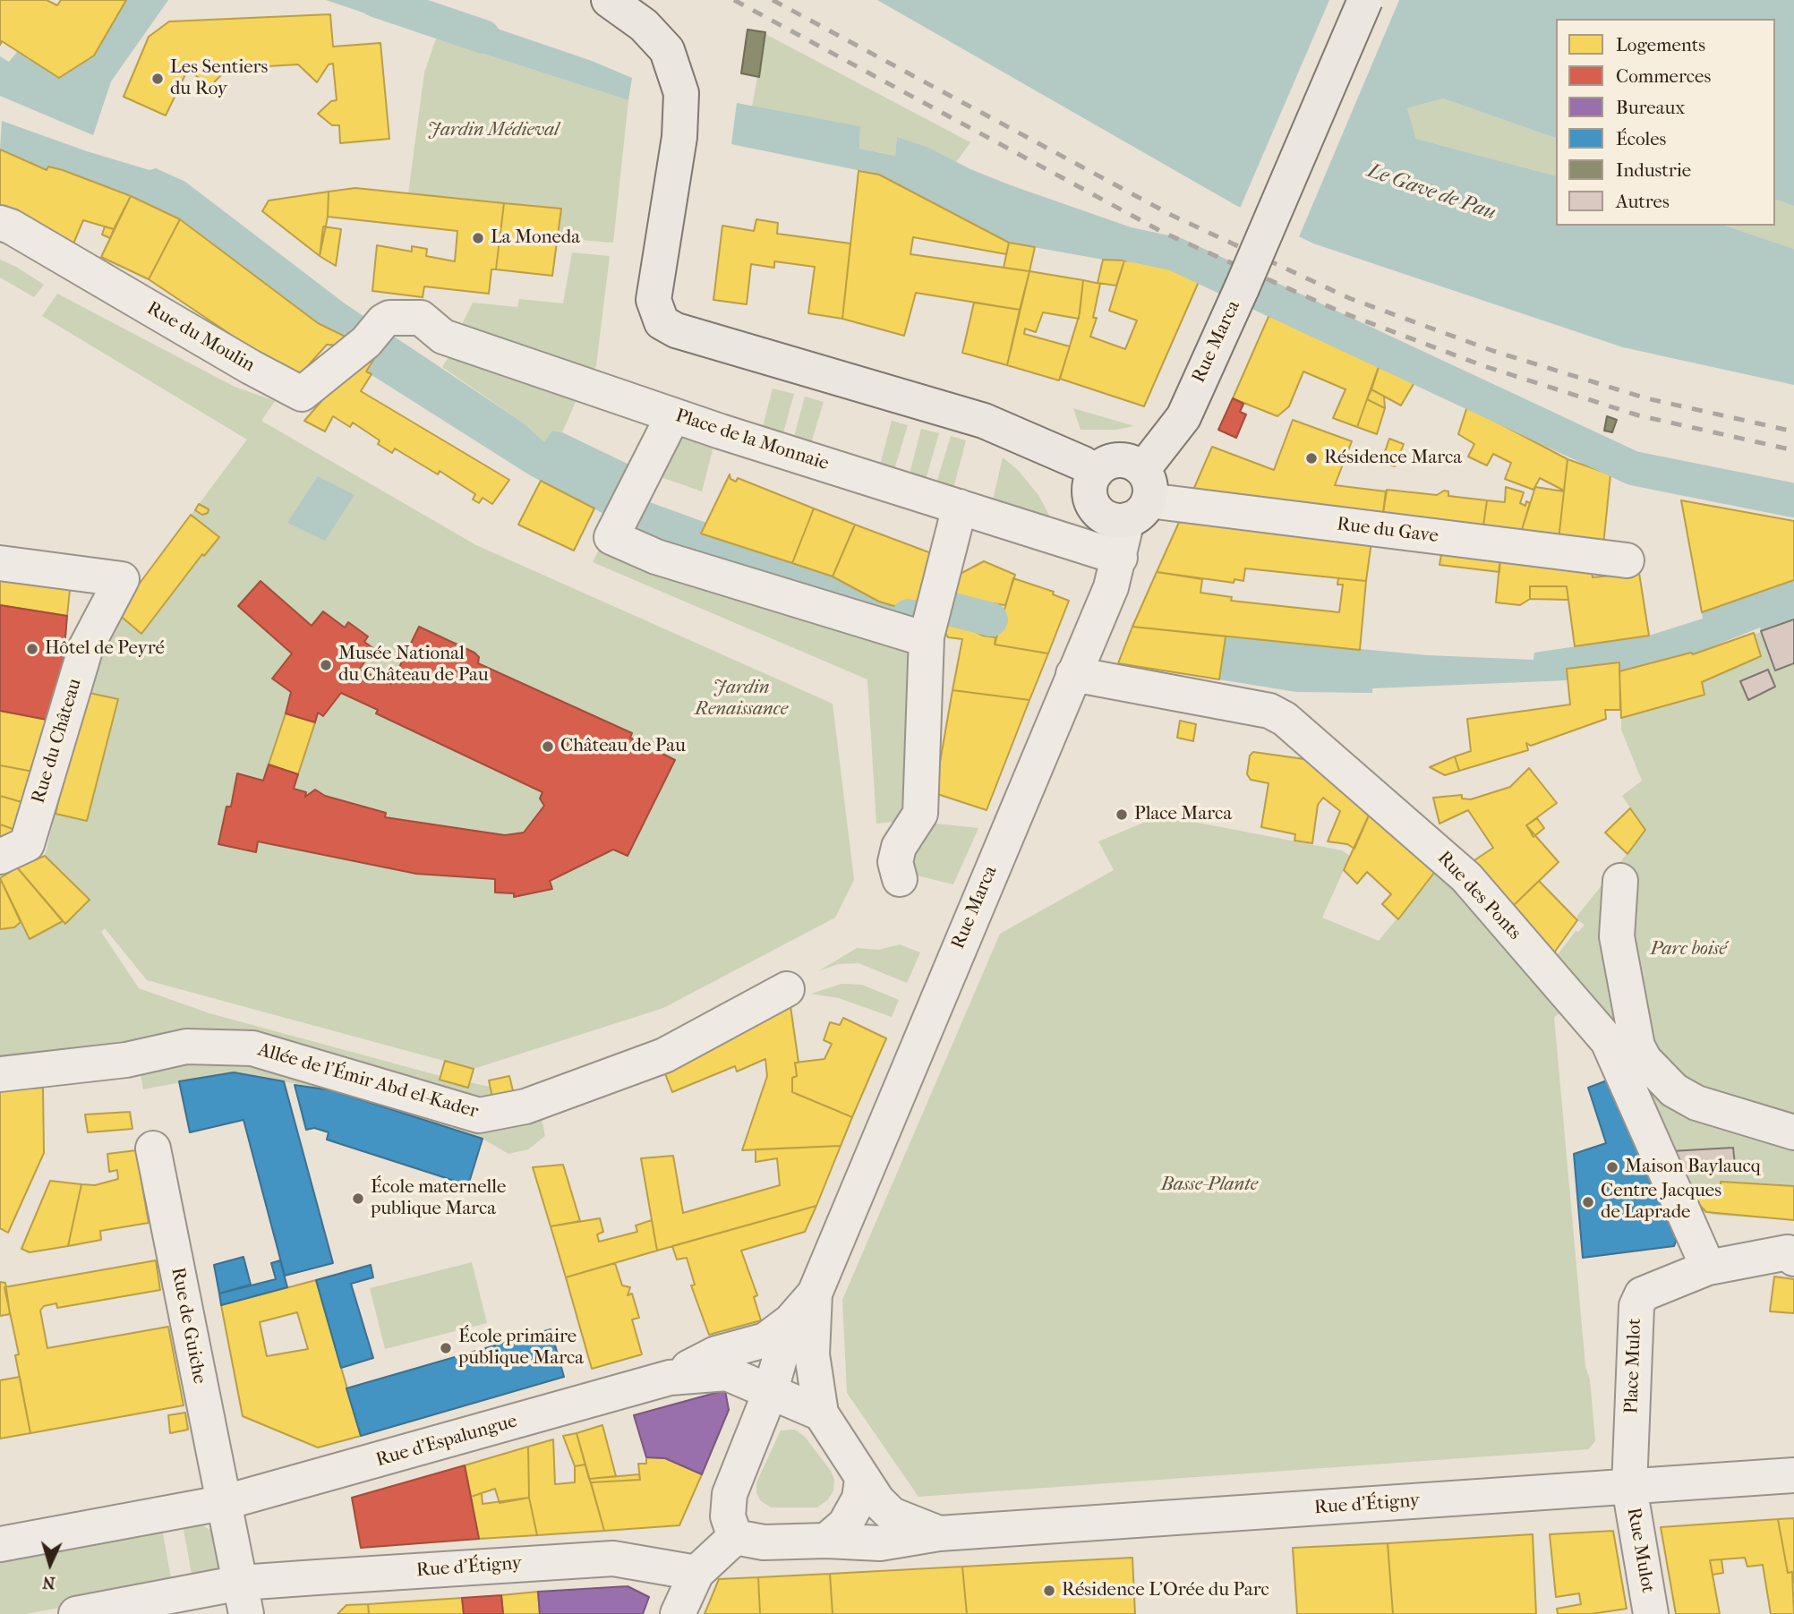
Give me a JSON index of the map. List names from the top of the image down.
{
  "streets": {
    "main road": ["Rue Marca"],
    "street": [
      "Rue du Moulin",
      "Place de la Monnaie",
      "Rue du Gave",
      "Rue du Château",
      "Rue des Ponts",
      "Allée de l'Émir Abd el-Kader",
      "Rue de Guiche",
      "Place Mulot",
      "Rue d'Espalungue",
      "Rue d'Étigny",
      "Rue Mulot"
    ]
  },
  "crossings": [
    ["Rue du Moulin", "Place de la Monnaie"],
    ["Rue Marca", "Place de la Monnaie"],
    ["Rue Marca", "Rue du Gave"],
    ["Rue Marca", "Rue des Ponts"],
    ["Rue Marca", "Rue d'Espalungue"],
    ["Rue Marca", "Rue d'Étigny"],
    ["Rue des Ponts", "Place Mulot"],
    ["Rue de Guiche", "Rue d'Espalungue"],
    ["Rue de Guiche", "Rue d'Étigny"],
    ["Place Mulot", "Rue d'Étigny"],
    ["Place Mulot", "Rue Mulot"],
    ["Rue d'Espalungue", "Rue d'Étigny"],
    ["Rue d'Étigny", "Rue Mulot"]
  ],
  "water": ["Le Gave de Pau"],
  "parks": [
    "Jardin Médieval",
    "Jardin Renaissance",
    "Parc boisé",
    "Basse-Plante"
  ],
  "places": [
    "Les Sentiers du Roy",
    "La Moneda",
    "Résidence Marca",
    "Hôtel de Peyré",
    "Musée National du Château de Pau",
    "Château de Pau",
    "Place Marca",
    "Maison Baylaucq",
    "École maternelle publique Marca",
    "Centre Jacques de Laprade",
    "École primaire publique Marca",
    "Résidence L'Orée du Parc"
  ],
  "legend": [
    "Logements",
    "Commerces",
    "Bureaux",
    "Écoles",
    "Industrie",
    "Autres"
  ],
  "north": "bottom"
}
